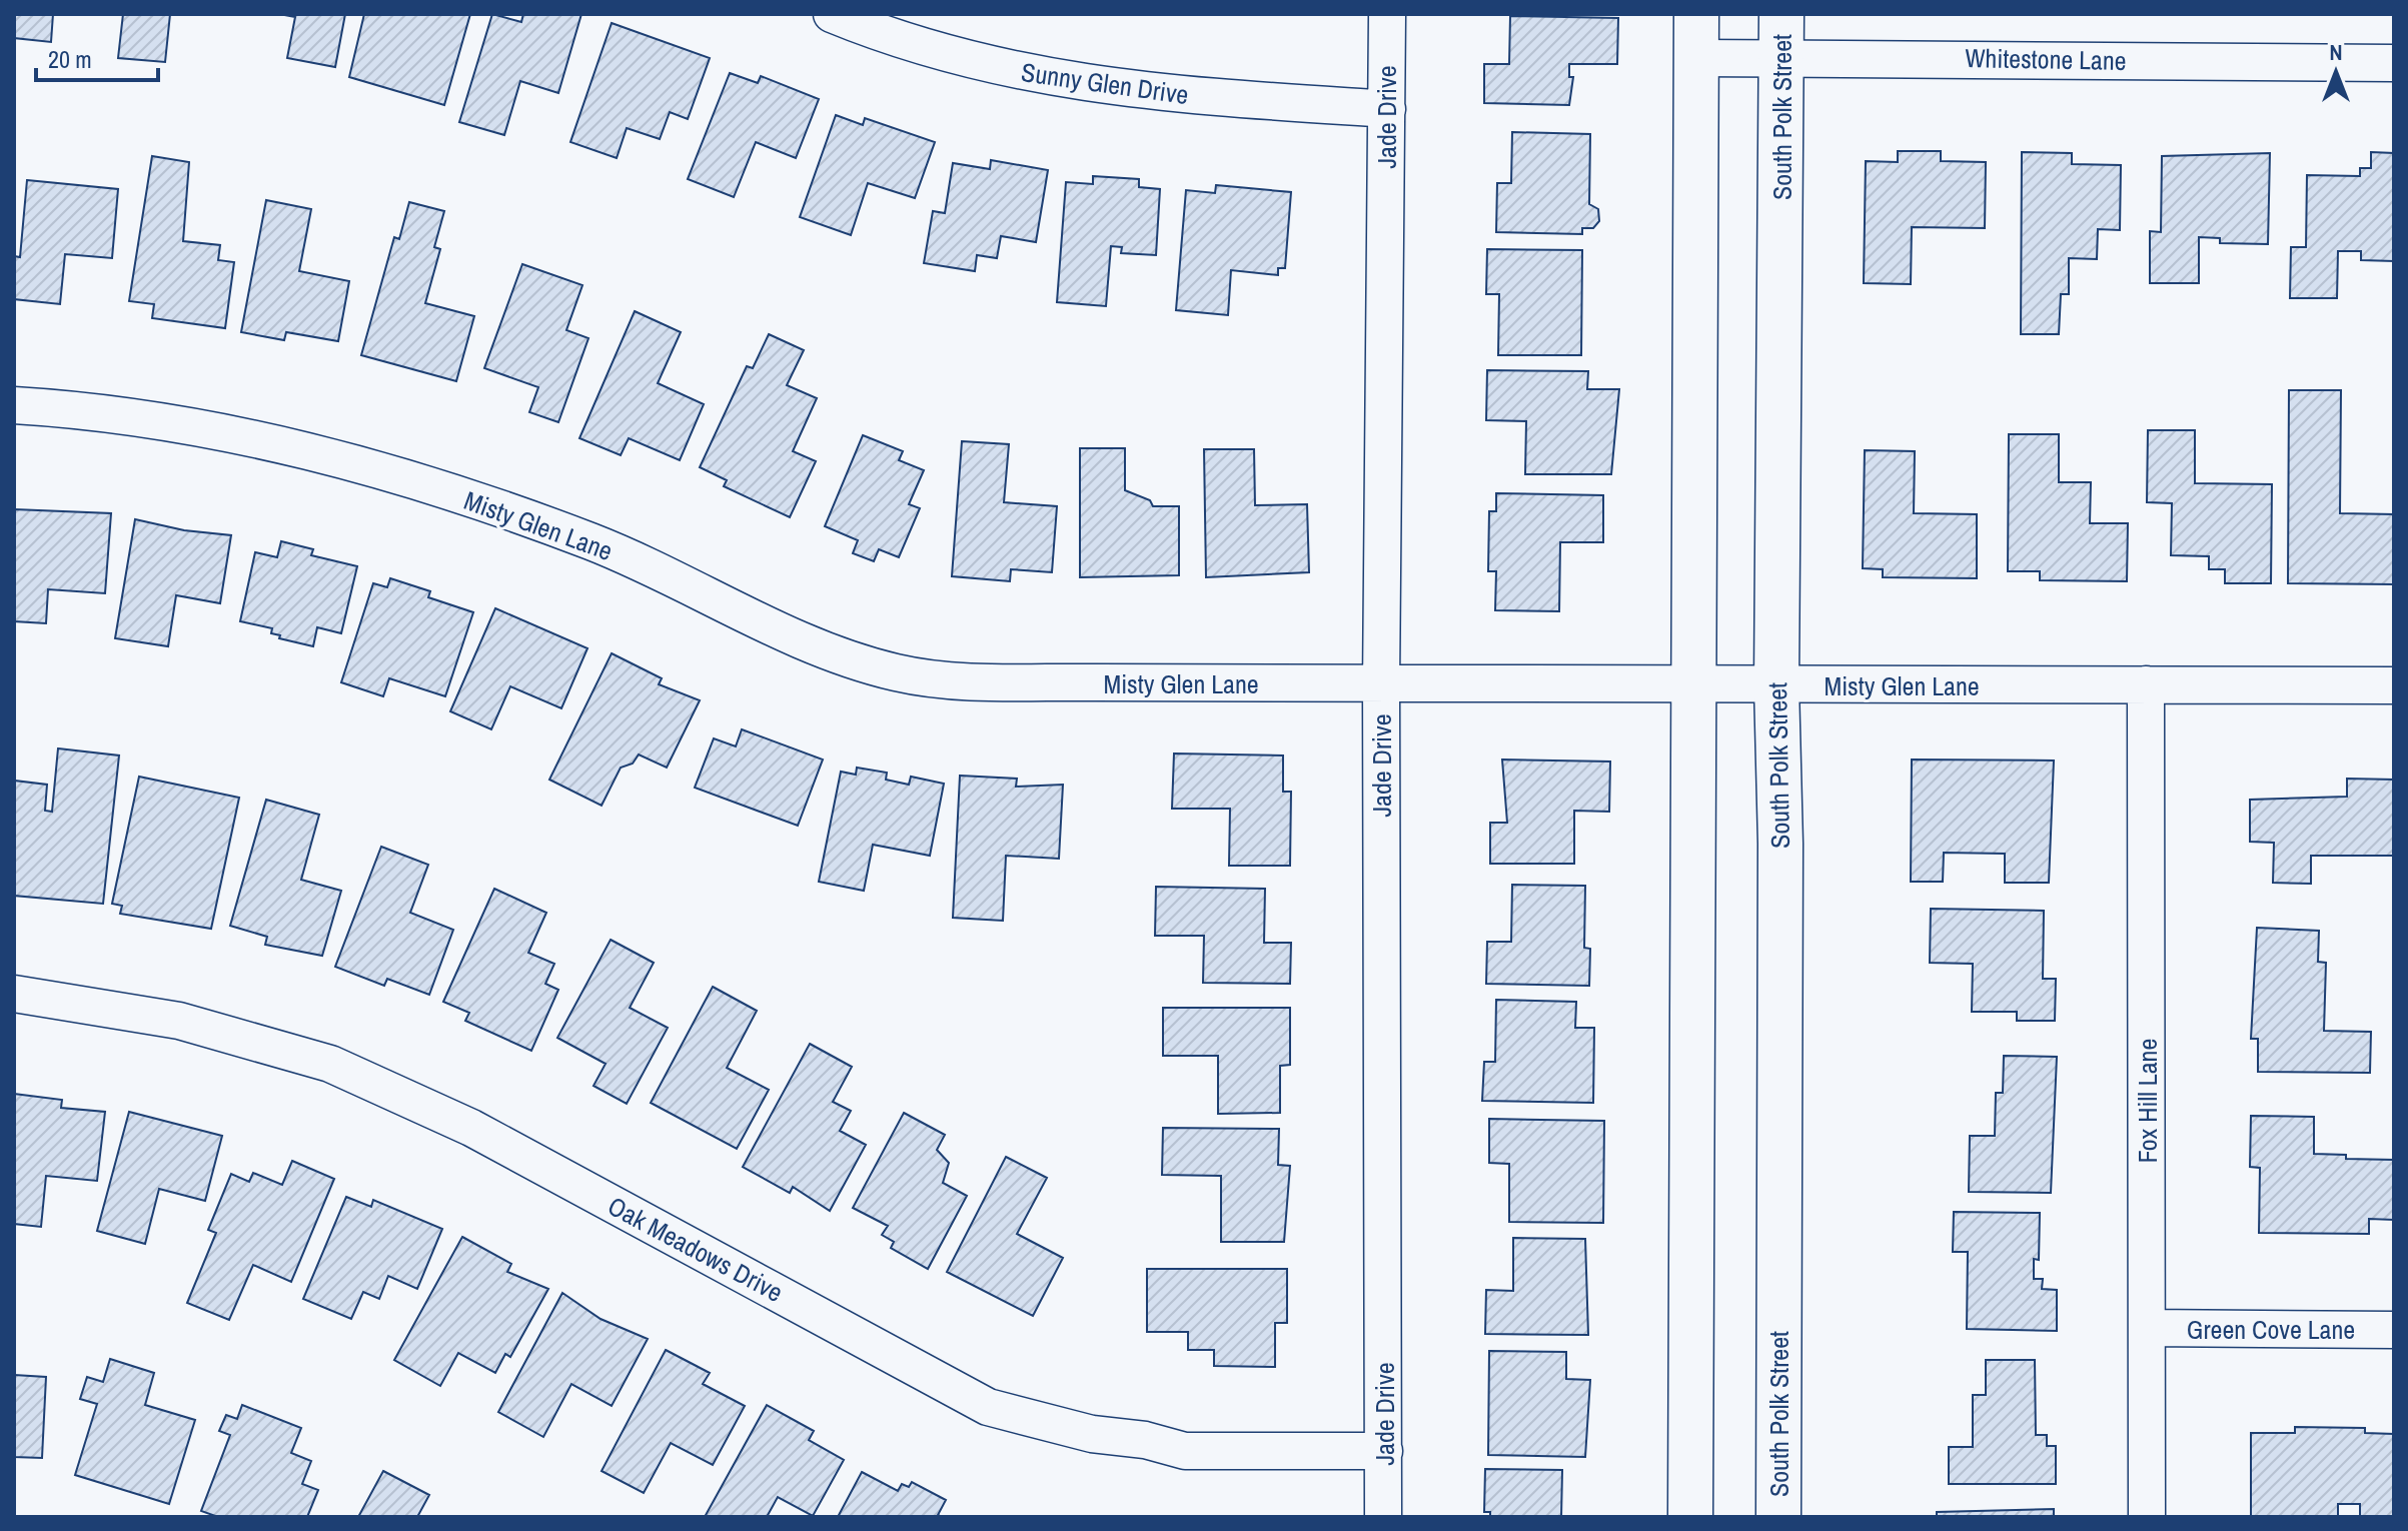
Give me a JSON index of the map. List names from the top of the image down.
{
  "streets": {
    "main road": ["South Polk Street"],
    "street": [
      "Whitestone Lane",
      "Sunny Glen Drive",
      "Jade Drive",
      "Misty Glen Lane",
      "Fox Hill Lane",
      "Oak Meadows Drive",
      "Green Cove Lane"
    ]
  },
  "crossings": [
    ["Whitestone Lane", "South Polk Street"],
    ["Sunny Glen Drive", "Jade Drive"],
    ["Jade Drive", "Misty Glen Lane"],
    ["Jade Drive", "Oak Meadows Drive"],
    ["South Polk Street", "Misty Glen Lane"],
    ["Misty Glen Lane", "Fox Hill Lane"],
    ["Fox Hill Lane", "Green Cove Lane"]
  ],
  "scale_bar": "20 m",
  "north": "top"
}
